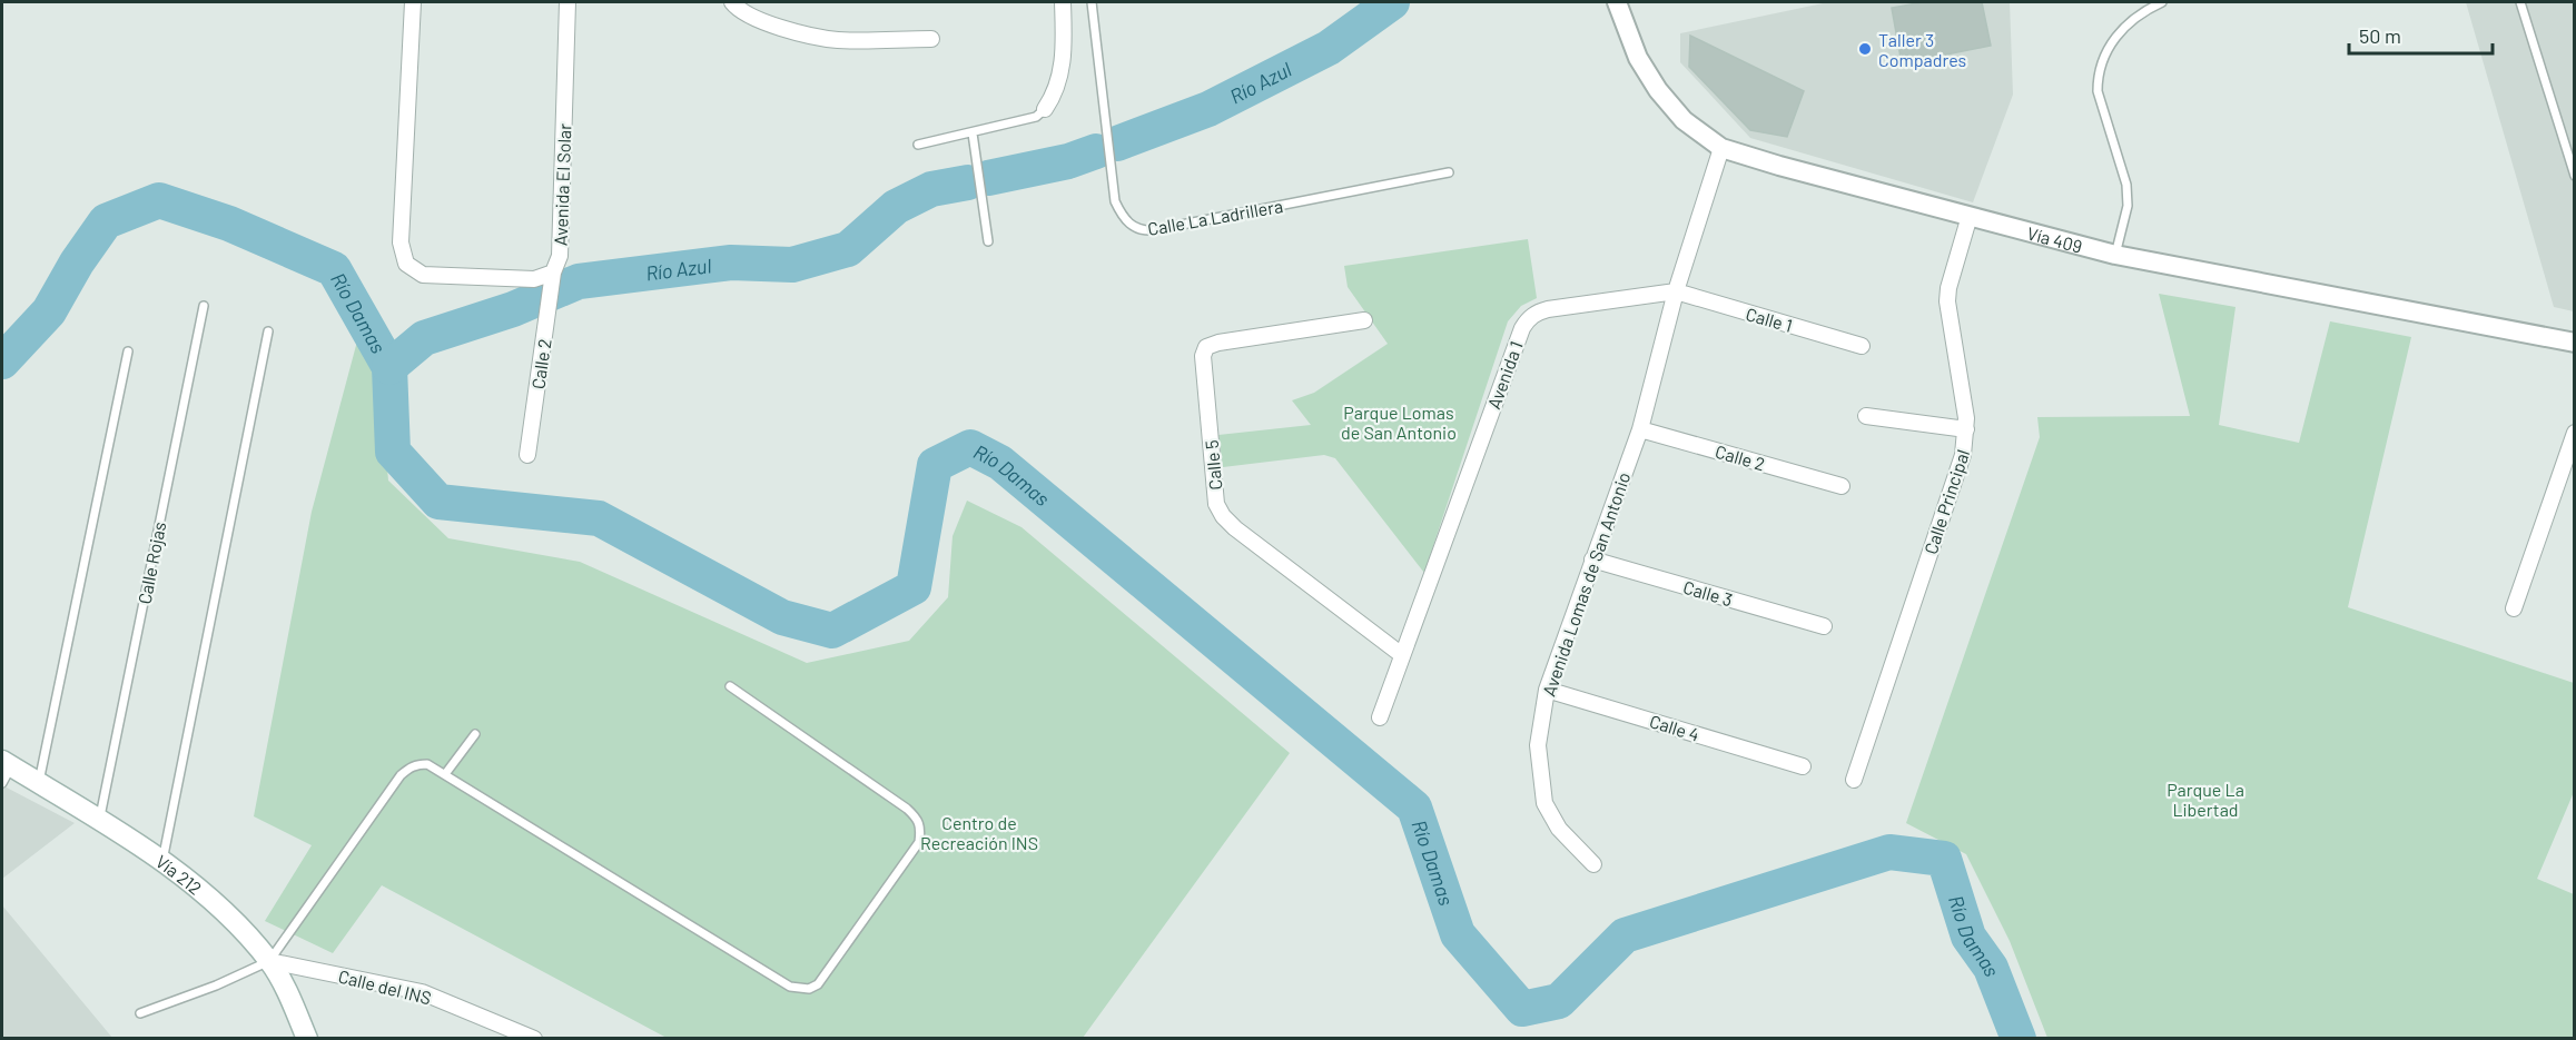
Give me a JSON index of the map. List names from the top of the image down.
{
  "streets": {
    "main road": ["Vía 212"],
    "street": [
      "Avenida El Solar",
      "Vía 409",
      "Calle 1",
      "Calle 2",
      "Avenida 1",
      "Calle 5",
      "Calle Principal",
      "Avenida Lomas de San Antonio",
      "Calle 3",
      "Calle 4",
      "Calle del INS"
    ],
    "lane": ["Calle La Ladrillera", "Calle Rojas"]
  },
  "crossings": [
    ["Avenida El Solar", "Calle 2"],
    ["Vía 409", "Calle Principal"],
    ["Calle 1", "Avenida 1"],
    ["Calle 1", "Avenida Lomas de San Antonio"],
    ["Calle 2", "Avenida Lomas de San Antonio"],
    ["Avenida 1", "Calle 5"],
    ["Avenida 1", "Avenida Lomas de San Antonio"],
    ["Calle Rojas", "Vía 212"],
    ["Avenida Lomas de San Antonio", "Calle 3"],
    ["Avenida Lomas de San Antonio", "Calle 4"],
    ["Vía 212", "Calle del INS"]
  ],
  "water": ["Río Azul", "Río Damas"],
  "parks": ["Parque Lomas de San Antonio", "Parque La Libertad", "Centro de Recreación INS"],
  "places": ["Taller 3 Compadres"],
  "scale_bar": "50 m"
}
